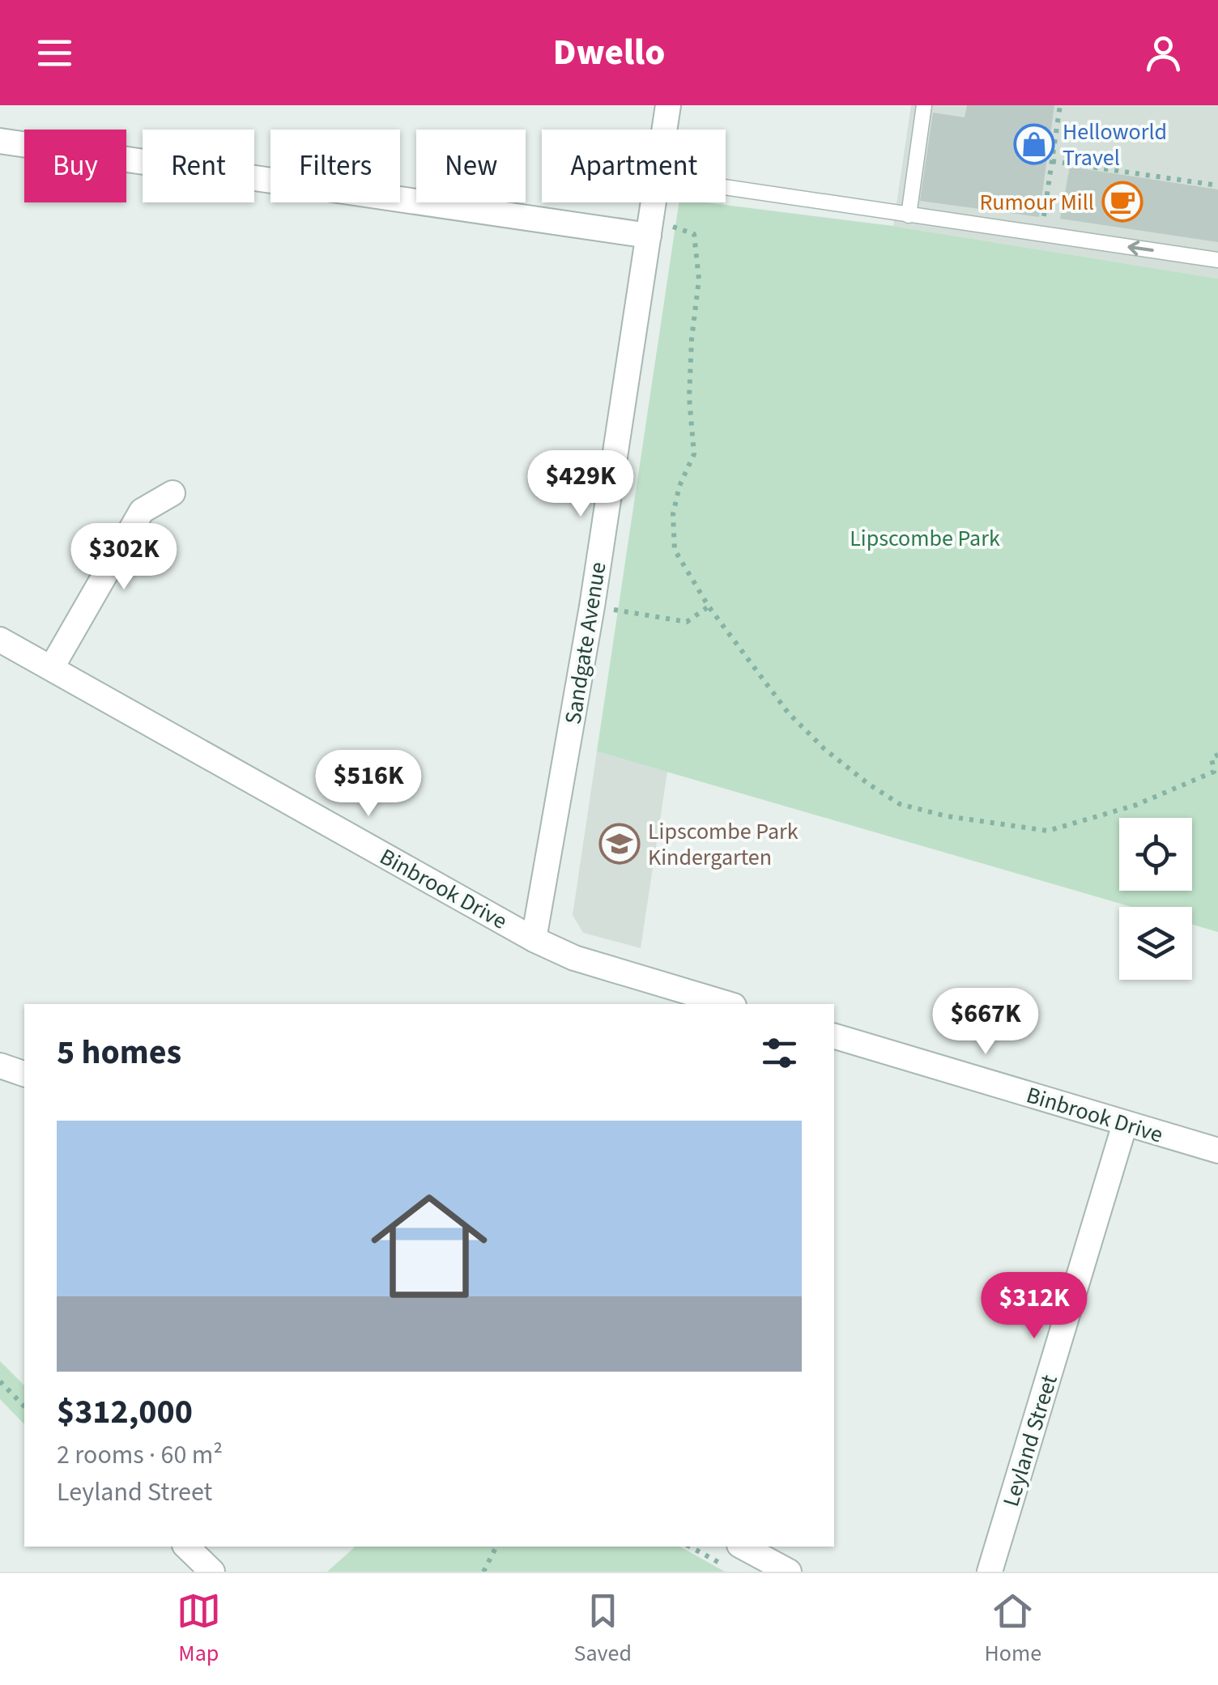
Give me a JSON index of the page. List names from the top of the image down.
{
  "streets": {
    "street": ["Sandgate Avenue", "Binbrook Drive", "Leyland Street"]
  },
  "crossings": [
    ["Sandgate Avenue", "Binbrook Drive"],
    ["Binbrook Drive", "Leyland Street"]
  ],
  "parks": ["Lipscombe Park"],
  "places": {
    "shop": ["Helloworld Travel"],
    "cafe": ["Rumour Mill"],
    "school or university": ["Lipscombe Park Kindergarten"]
  },
  "page": {
    "header": "Dwello",
    "chip": [
      "Buy",
      "Rent",
      "Filters",
      "New",
      "Apartment"
    ],
    "price": [
      "$429K",
      "$302K",
      "$516K",
      "$667K",
      "$312K"
    ],
    "heading": "5 homes",
    "list": [
      {
        "name": "$312,000",
        "note": "2 rooms · 60 m² · Leyland Street"
      }
    ],
    "tabs": ["Map", "Saved", "Home"]
  }
}
